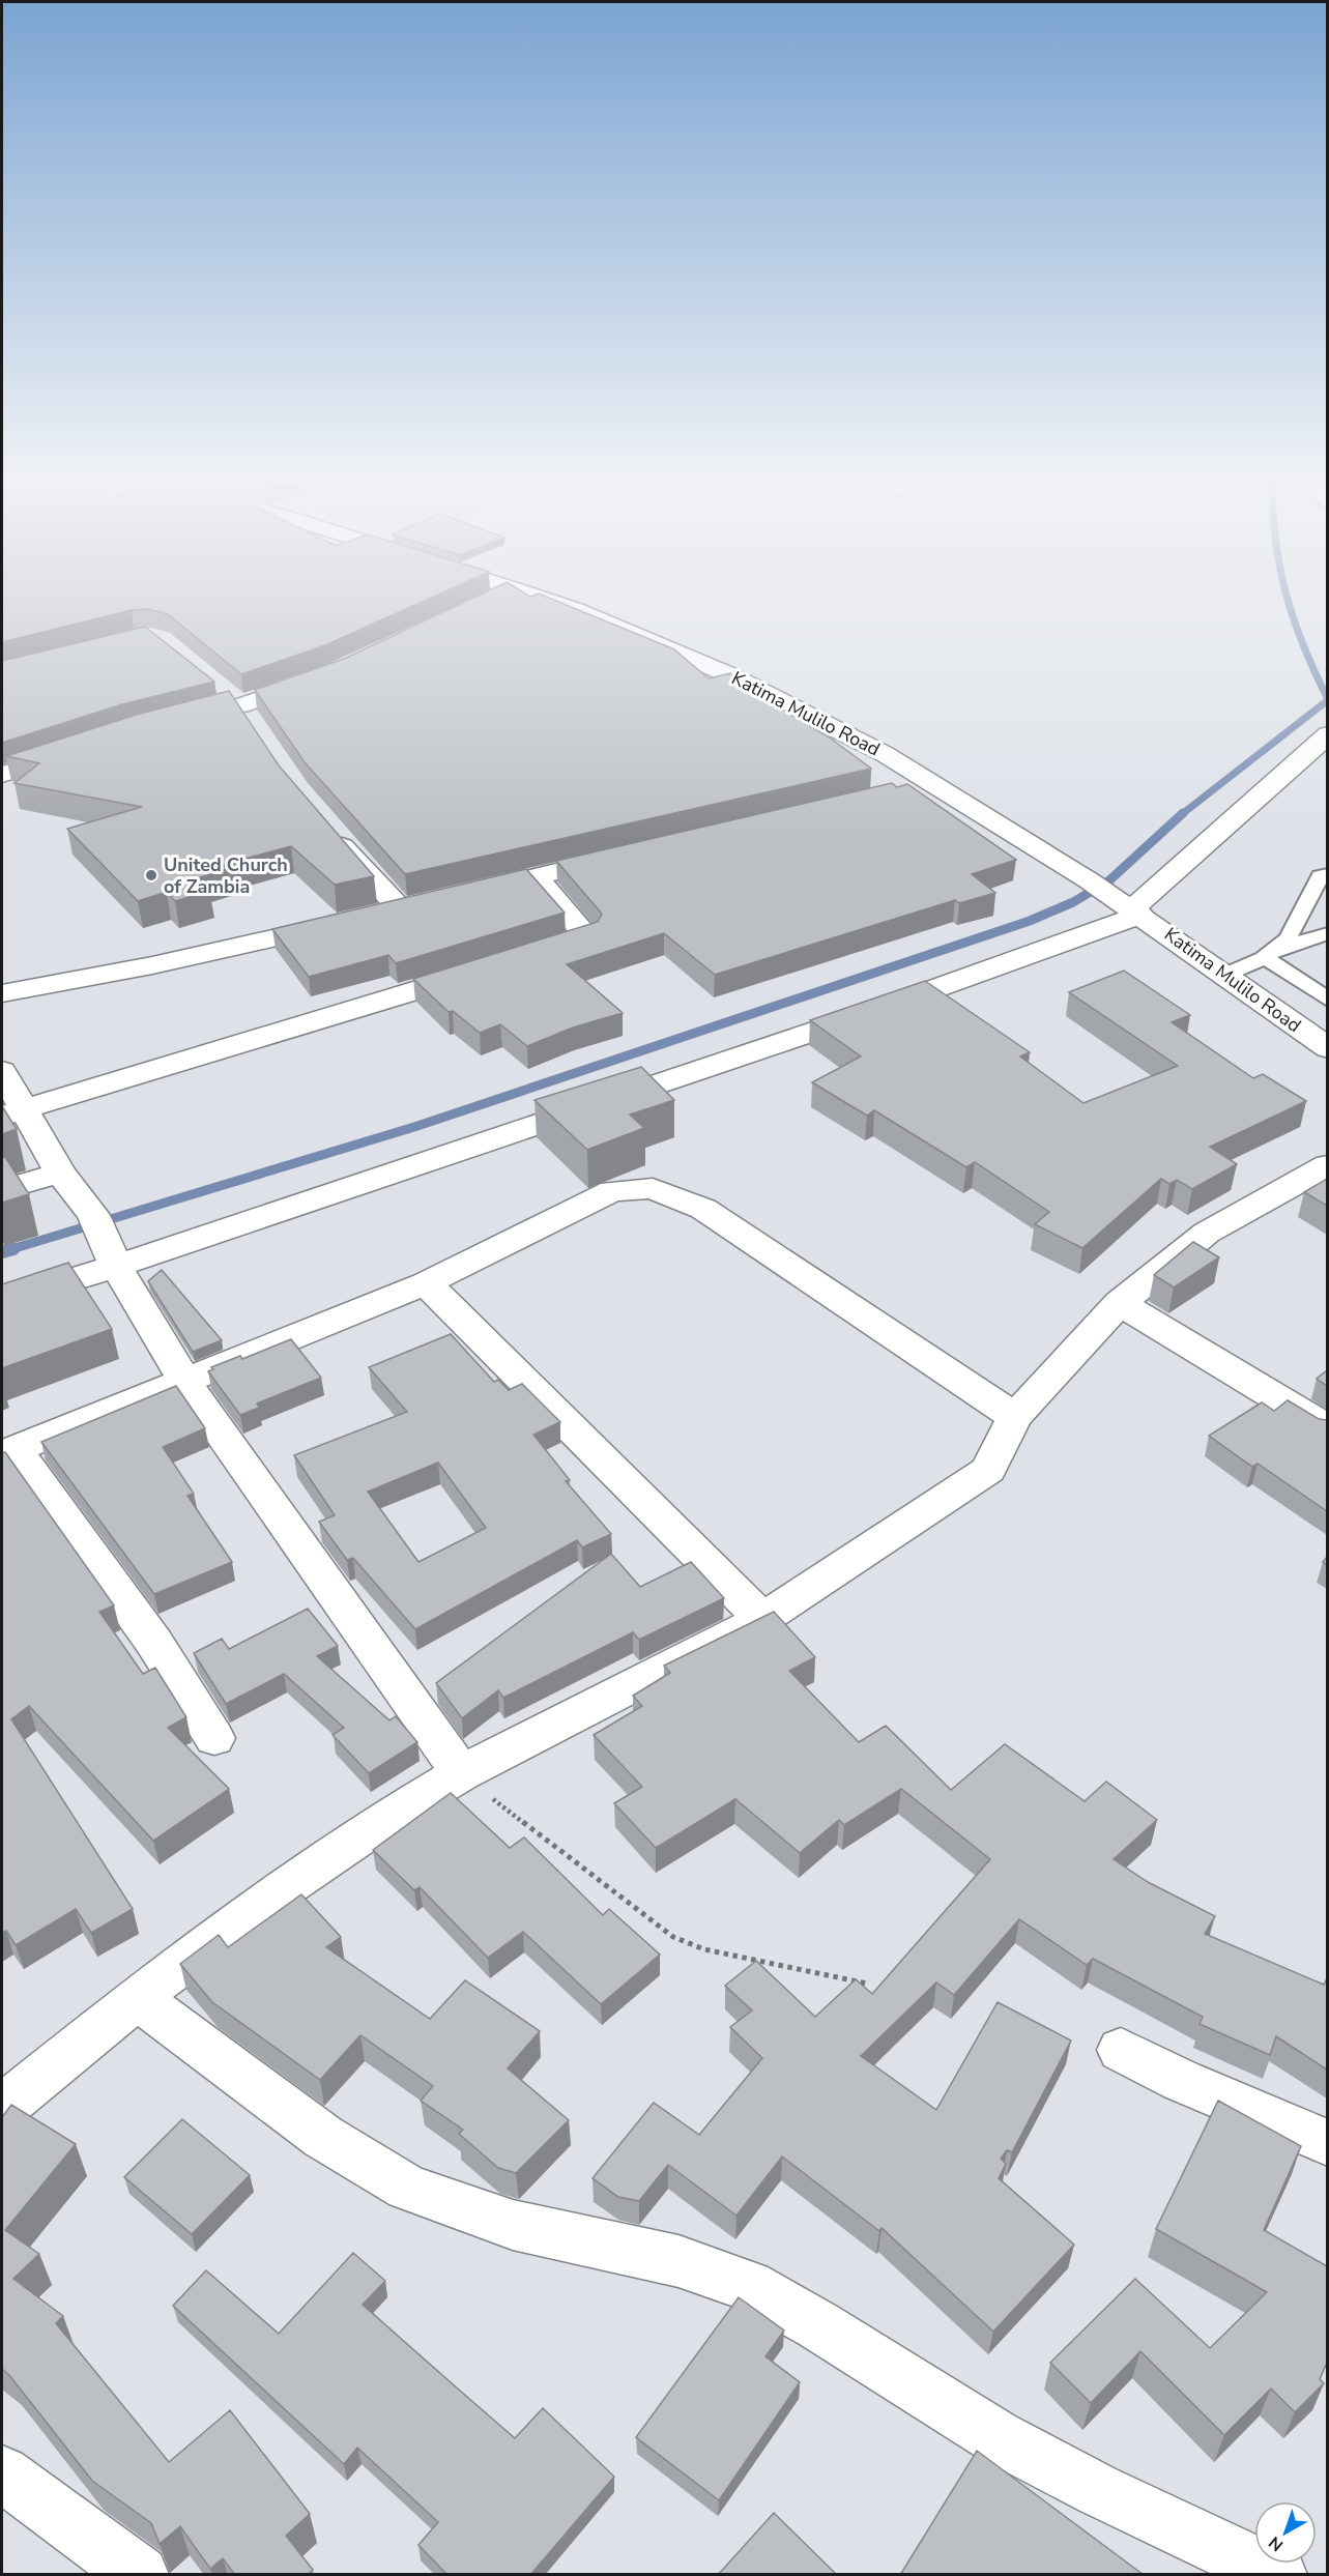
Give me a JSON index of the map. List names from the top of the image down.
{
  "streets": {
    "street": ["Katima Mulilo Road"]
  },
  "places": ["United Church of Zambia"],
  "north": "bottom left"
}
